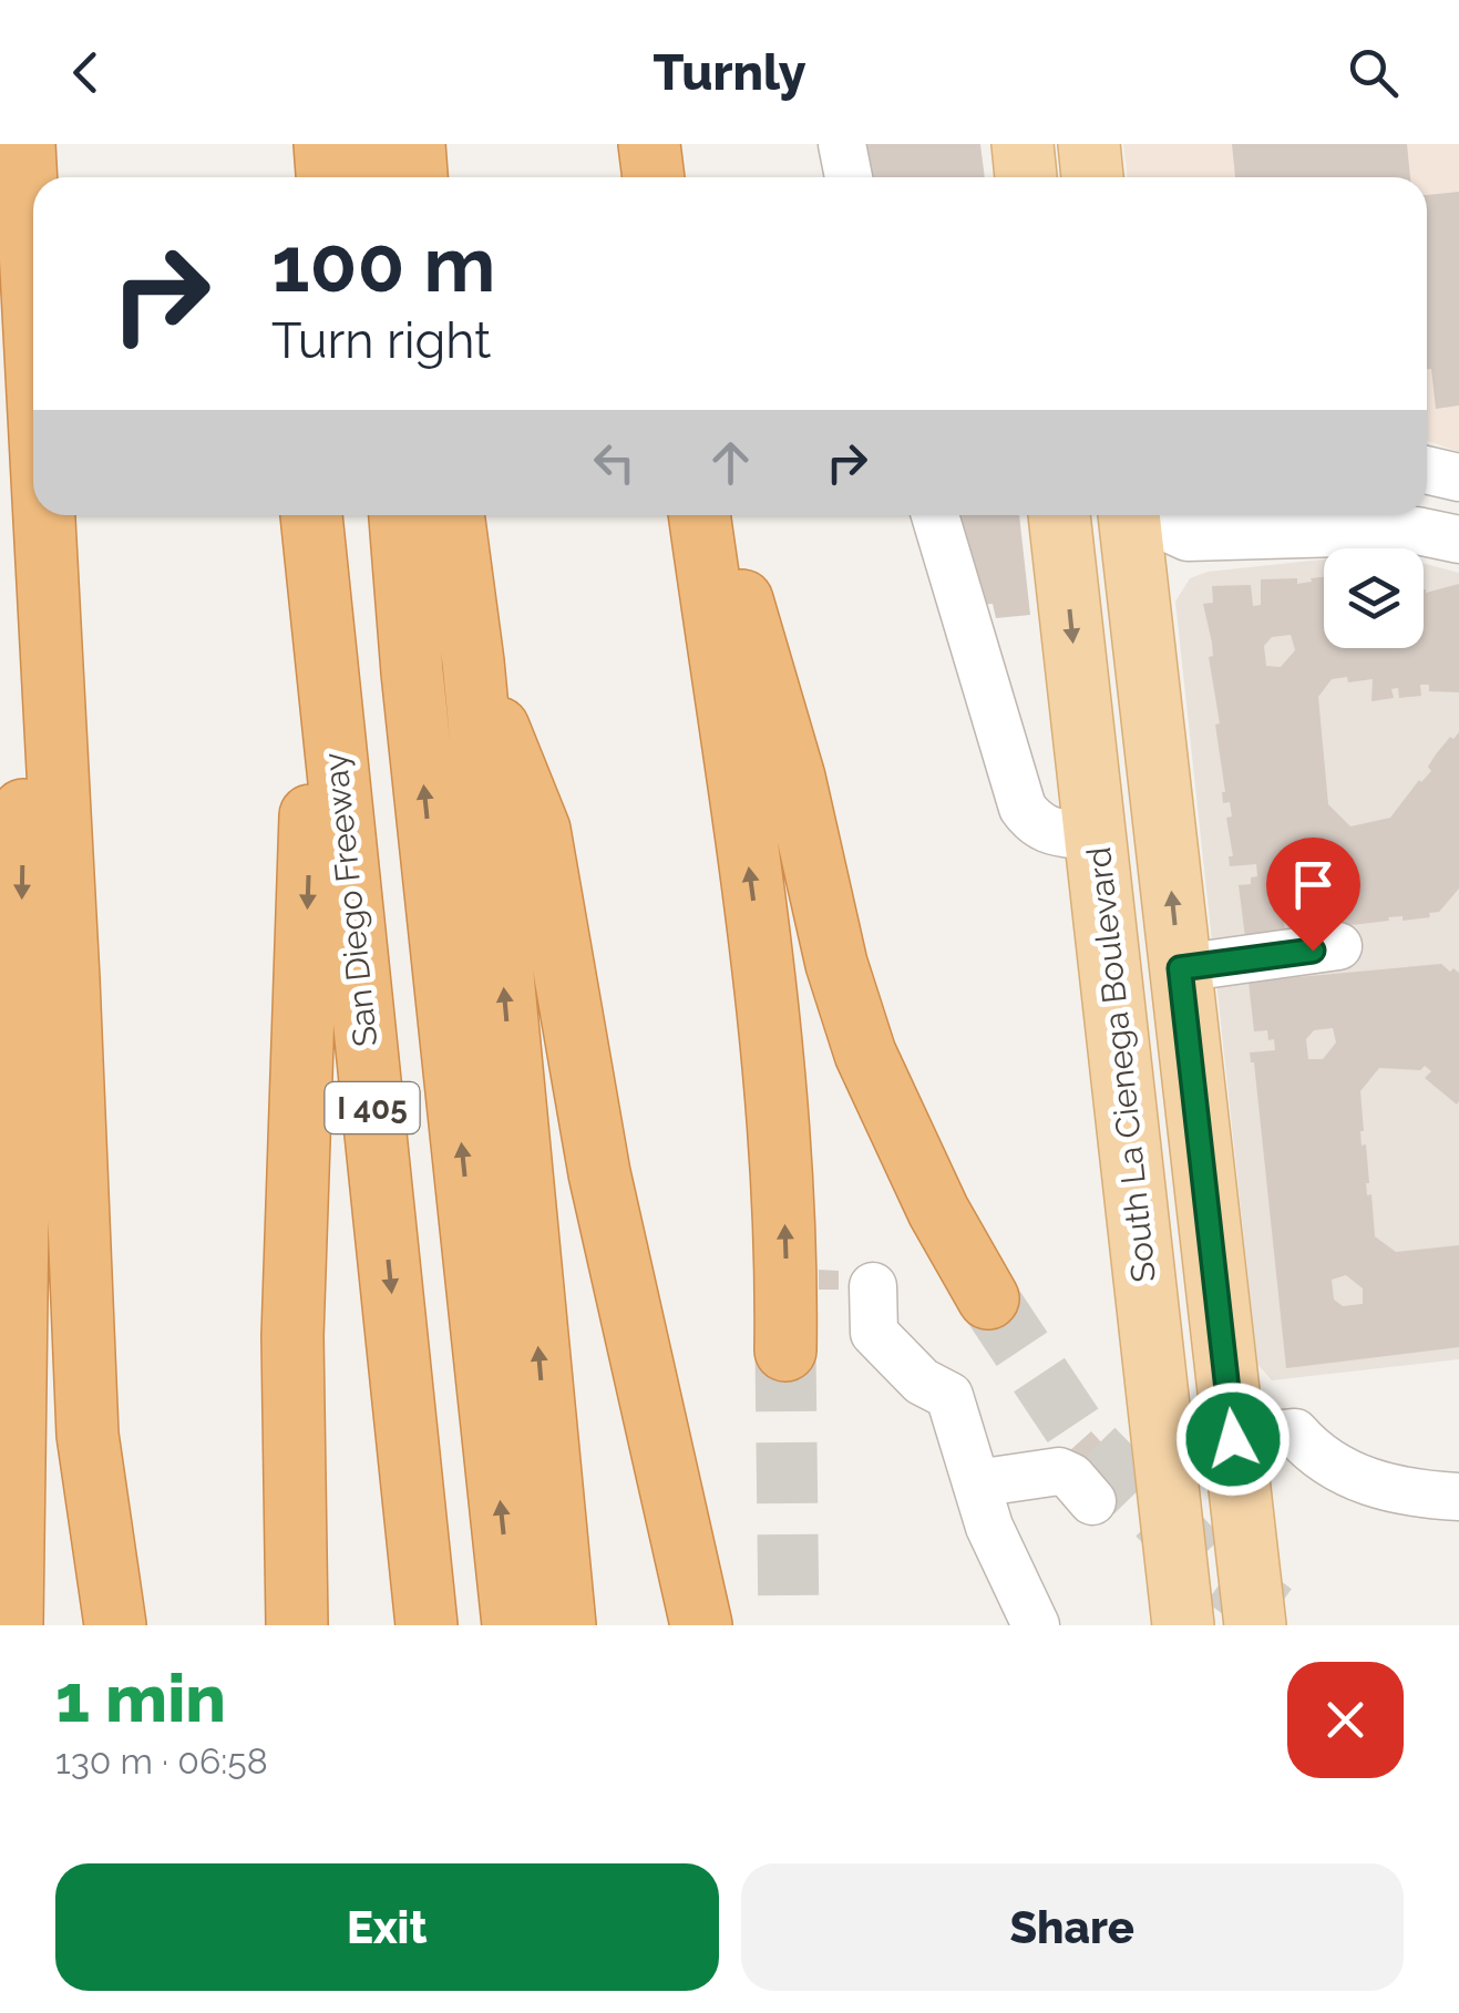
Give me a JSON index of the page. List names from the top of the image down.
{
  "streets": {
    "highway": ["San Diego Freeway", "I 405"],
    "main road": ["South La Cienega Boulevard"]
  },
  "page": {
    "header": "Turnly",
    "turn": ["100 m", "Turn right"],
    "heading": ["1 min", "130 m · 06:58"],
    "buttons": ["Exit", "Share"]
  }
}
